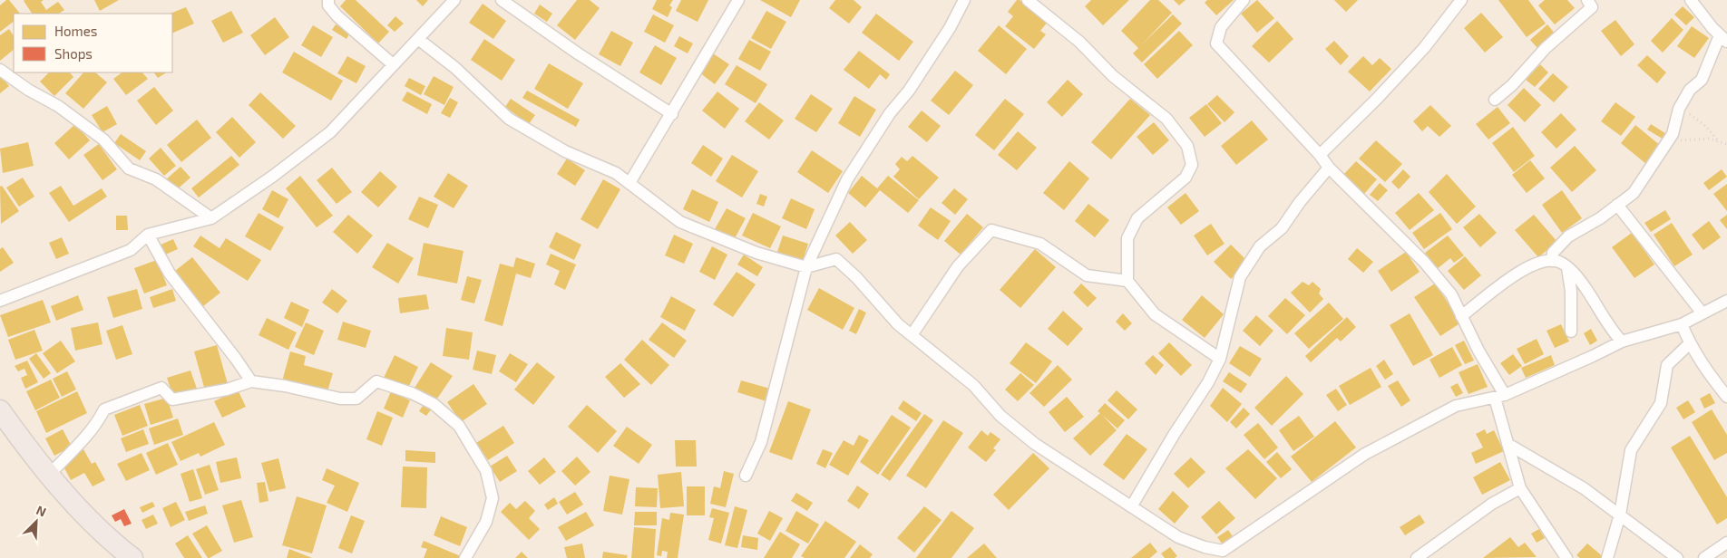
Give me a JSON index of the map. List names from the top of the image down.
{
  "legend": ["Homes", "Shops"],
  "north": "top right"
}
